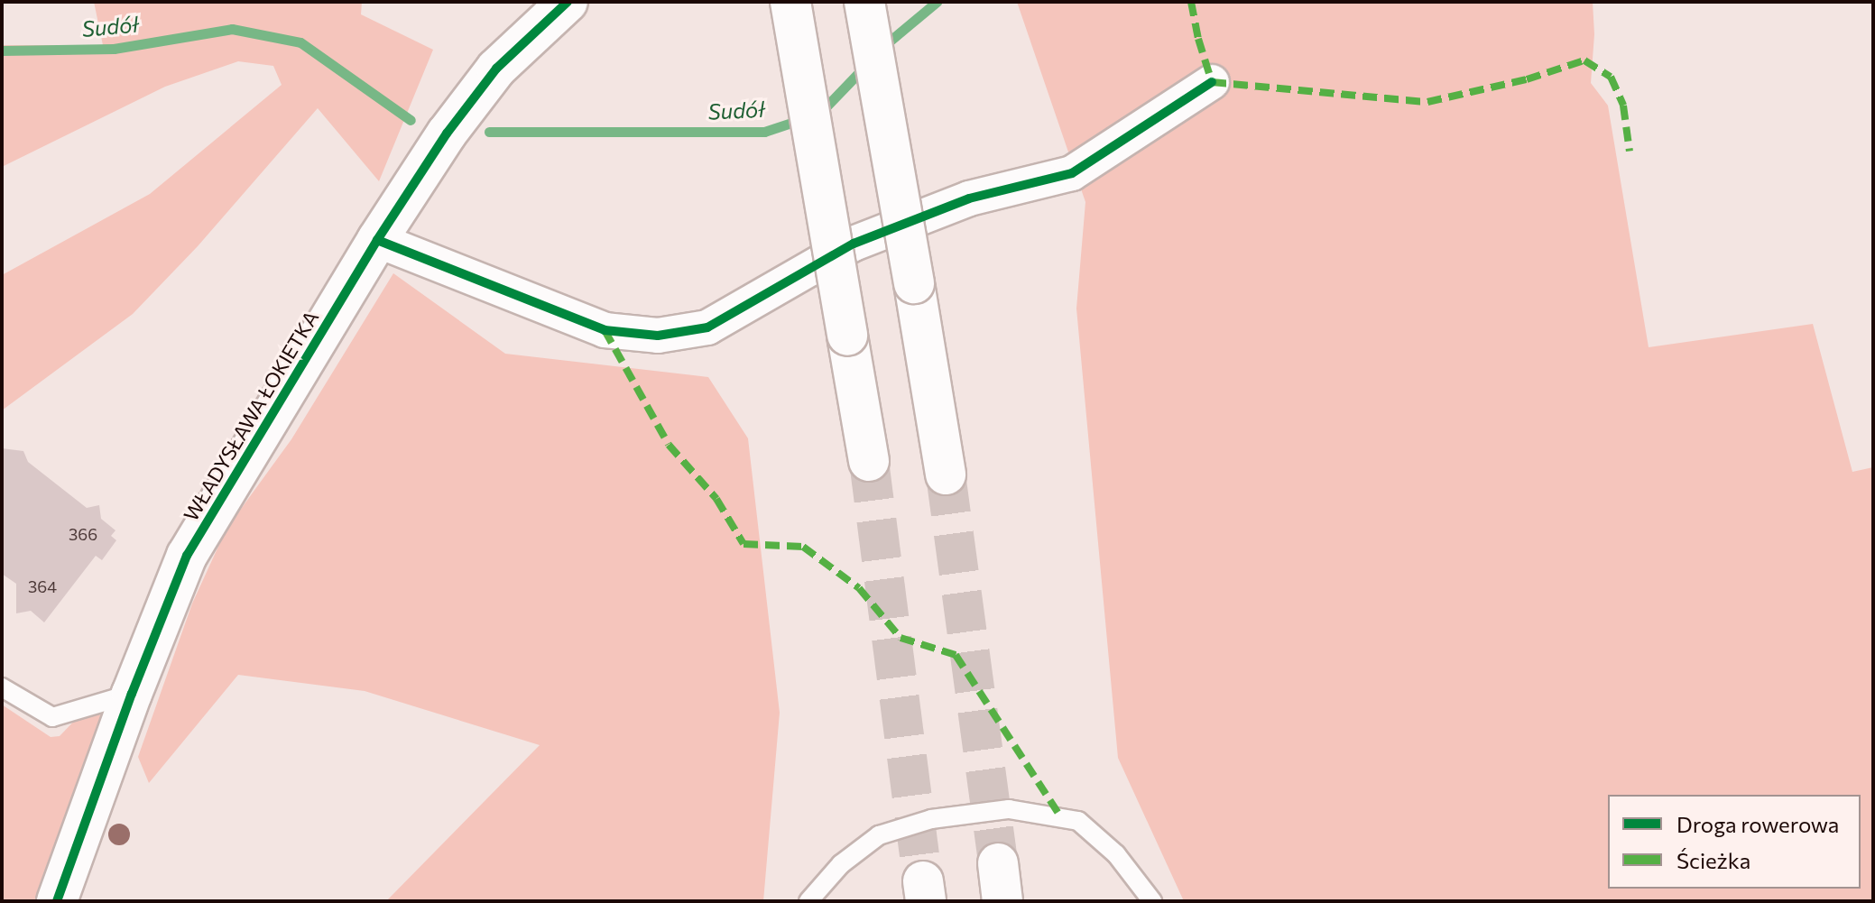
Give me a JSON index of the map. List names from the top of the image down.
{
  "streets": {
    "main road": ["WŁADYSŁAWA ŁOKIETKA"]
  },
  "water": ["Sudół"],
  "house_numbers": ["366", "364"],
  "legend": ["Droga rowerowa", "Ścieżka"]
}
